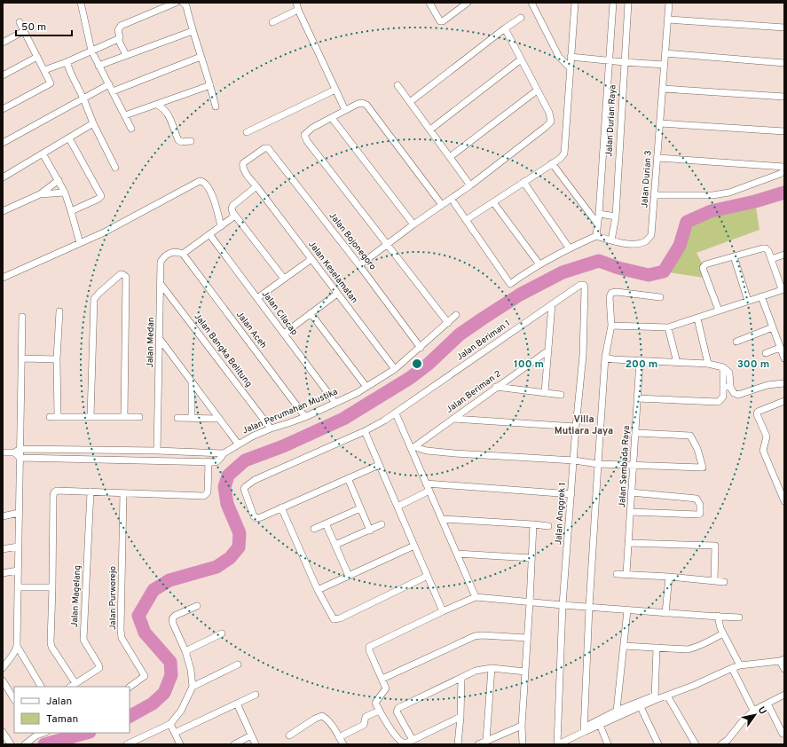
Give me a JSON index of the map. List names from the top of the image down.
{
  "streets": {
    "street": [
      "Jalan Durian Raya",
      "Jalan Durian 3",
      "Jalan Bojonegoro",
      "Jalan Keselamatan",
      "Jalan Cilacap",
      "Jalan Aceh",
      "Jalan Beriman 1",
      "Jalan Medan",
      "Jalan Bangka Belitung",
      "Jalan Beriman 2",
      "Jalan Perumahan Mustika",
      "Jalan Sembada Raya",
      "Jalan Anggrek 1",
      "Jalan Magelang",
      "Jalan Purworejo"
    ]
  },
  "crossings": [
    ["Jalan Durian Raya", "Jalan Durian 3"],
    ["Jalan Bojonegoro", "Jalan Keselamatan"],
    ["Jalan Bojonegoro", "Jalan Perumahan Mustika"],
    ["Jalan Keselamatan", "Jalan Perumahan Mustika"],
    ["Jalan Cilacap", "Jalan Perumahan Mustika"],
    ["Jalan Aceh", "Jalan Medan"],
    ["Jalan Aceh", "Jalan Perumahan Mustika"],
    ["Jalan Beriman 1", "Jalan Anggrek 1"],
    ["Jalan Medan", "Jalan Bangka Belitung"],
    ["Jalan Bangka Belitung", "Jalan Perumahan Mustika"]
  ],
  "districts": ["Villa Mutiara Jaya"],
  "legend": ["Jalan", "Taman"],
  "scale_bar": "50 m",
  "north": "top right",
  "rings": ["100 m", "200 m", "300 m"]
}
